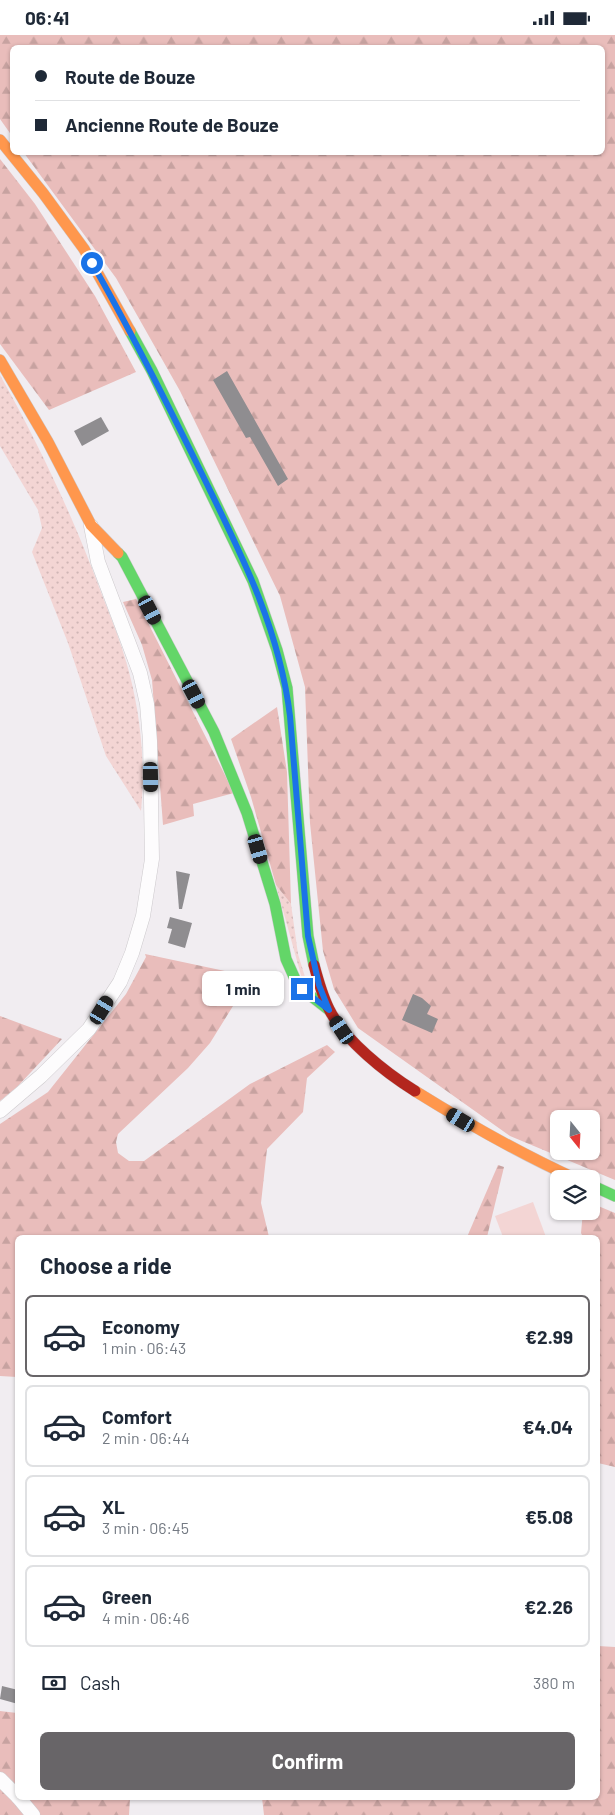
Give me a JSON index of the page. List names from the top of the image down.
{
  "north": "bottom",
  "page": {
    "status": "06:41",
    "banner": ["Route de Bouze", "Ancienne Route de Bouze"],
    "bubble": "1 min",
    "heading": "Choose a ride",
    "list": [
      {
        "name": "Economy",
        "note": "1 min · 06:43",
        "value": "€2.99"
      },
      {
        "name": "Comfort",
        "note": "2 min · 06:44",
        "value": "€4.04"
      },
      {
        "name": "XL",
        "note": "3 min · 06:45",
        "value": "€5.08"
      },
      {
        "name": "Green",
        "note": "4 min · 06:46",
        "value": "€2.26"
      }
    ],
    "pay": ["Cash", "380 m"],
    "buttons": "Confirm"
  }
}
